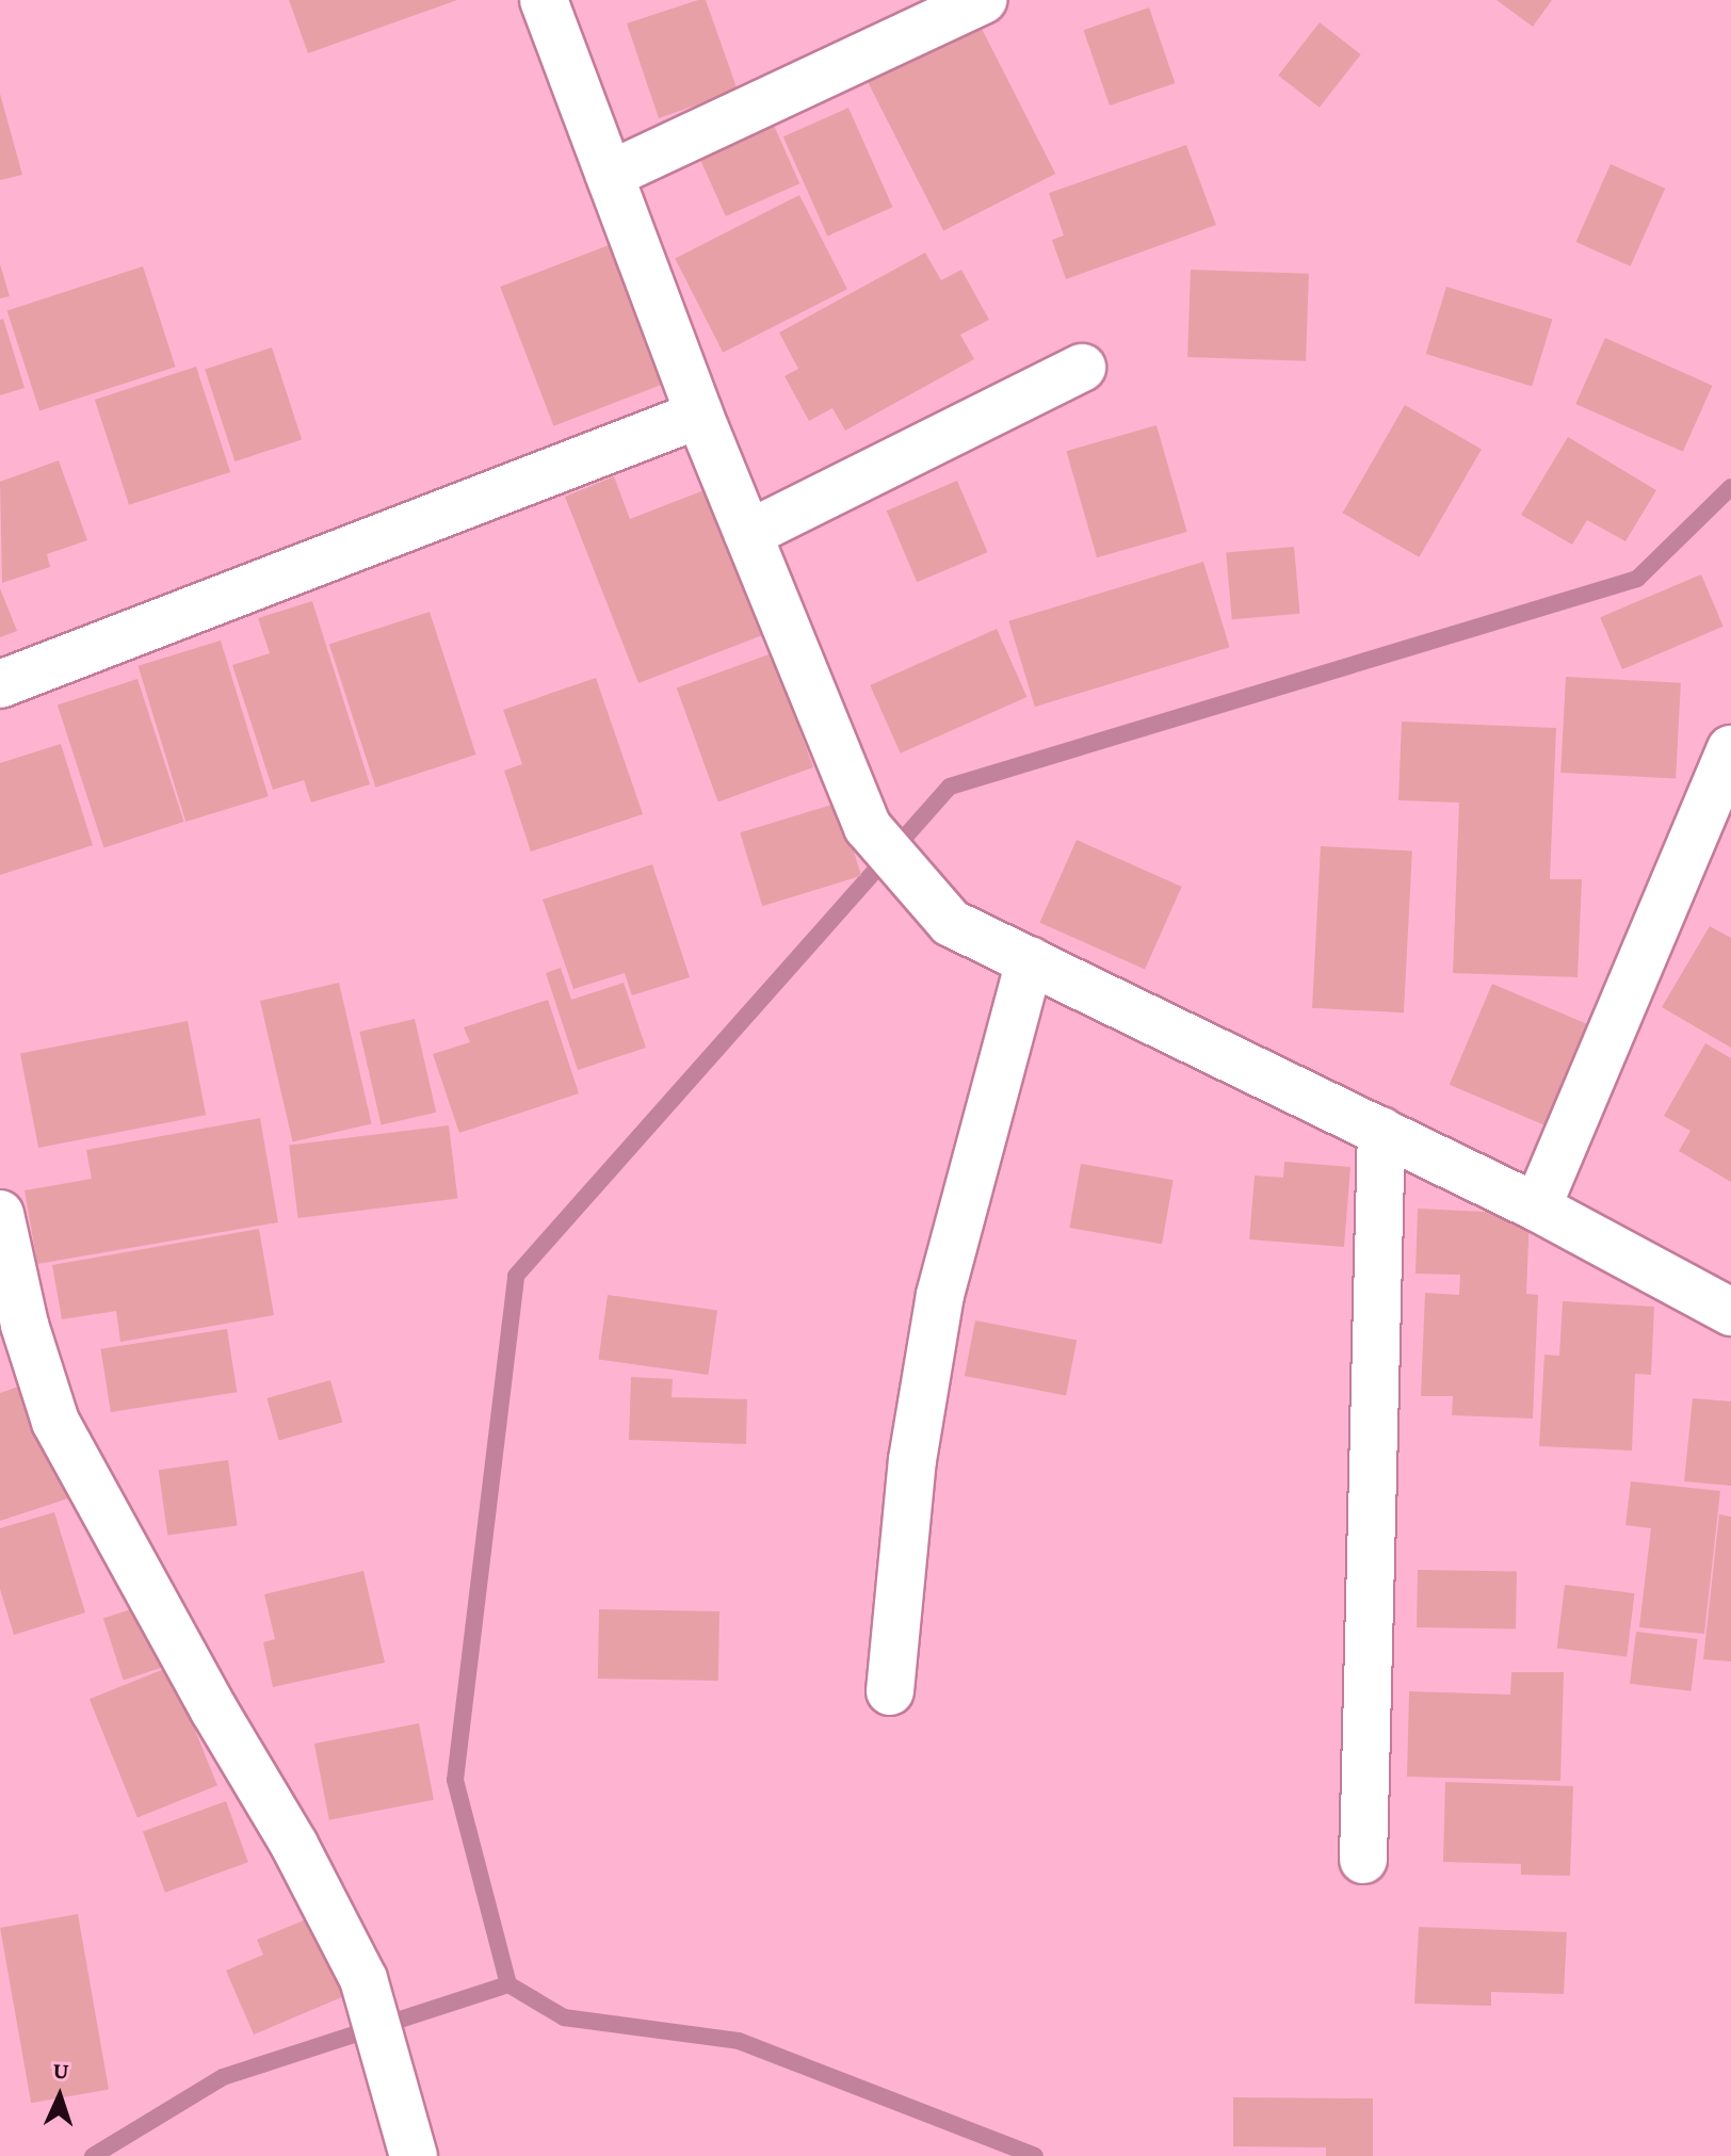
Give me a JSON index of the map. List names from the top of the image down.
{
  "north": "top"
}
